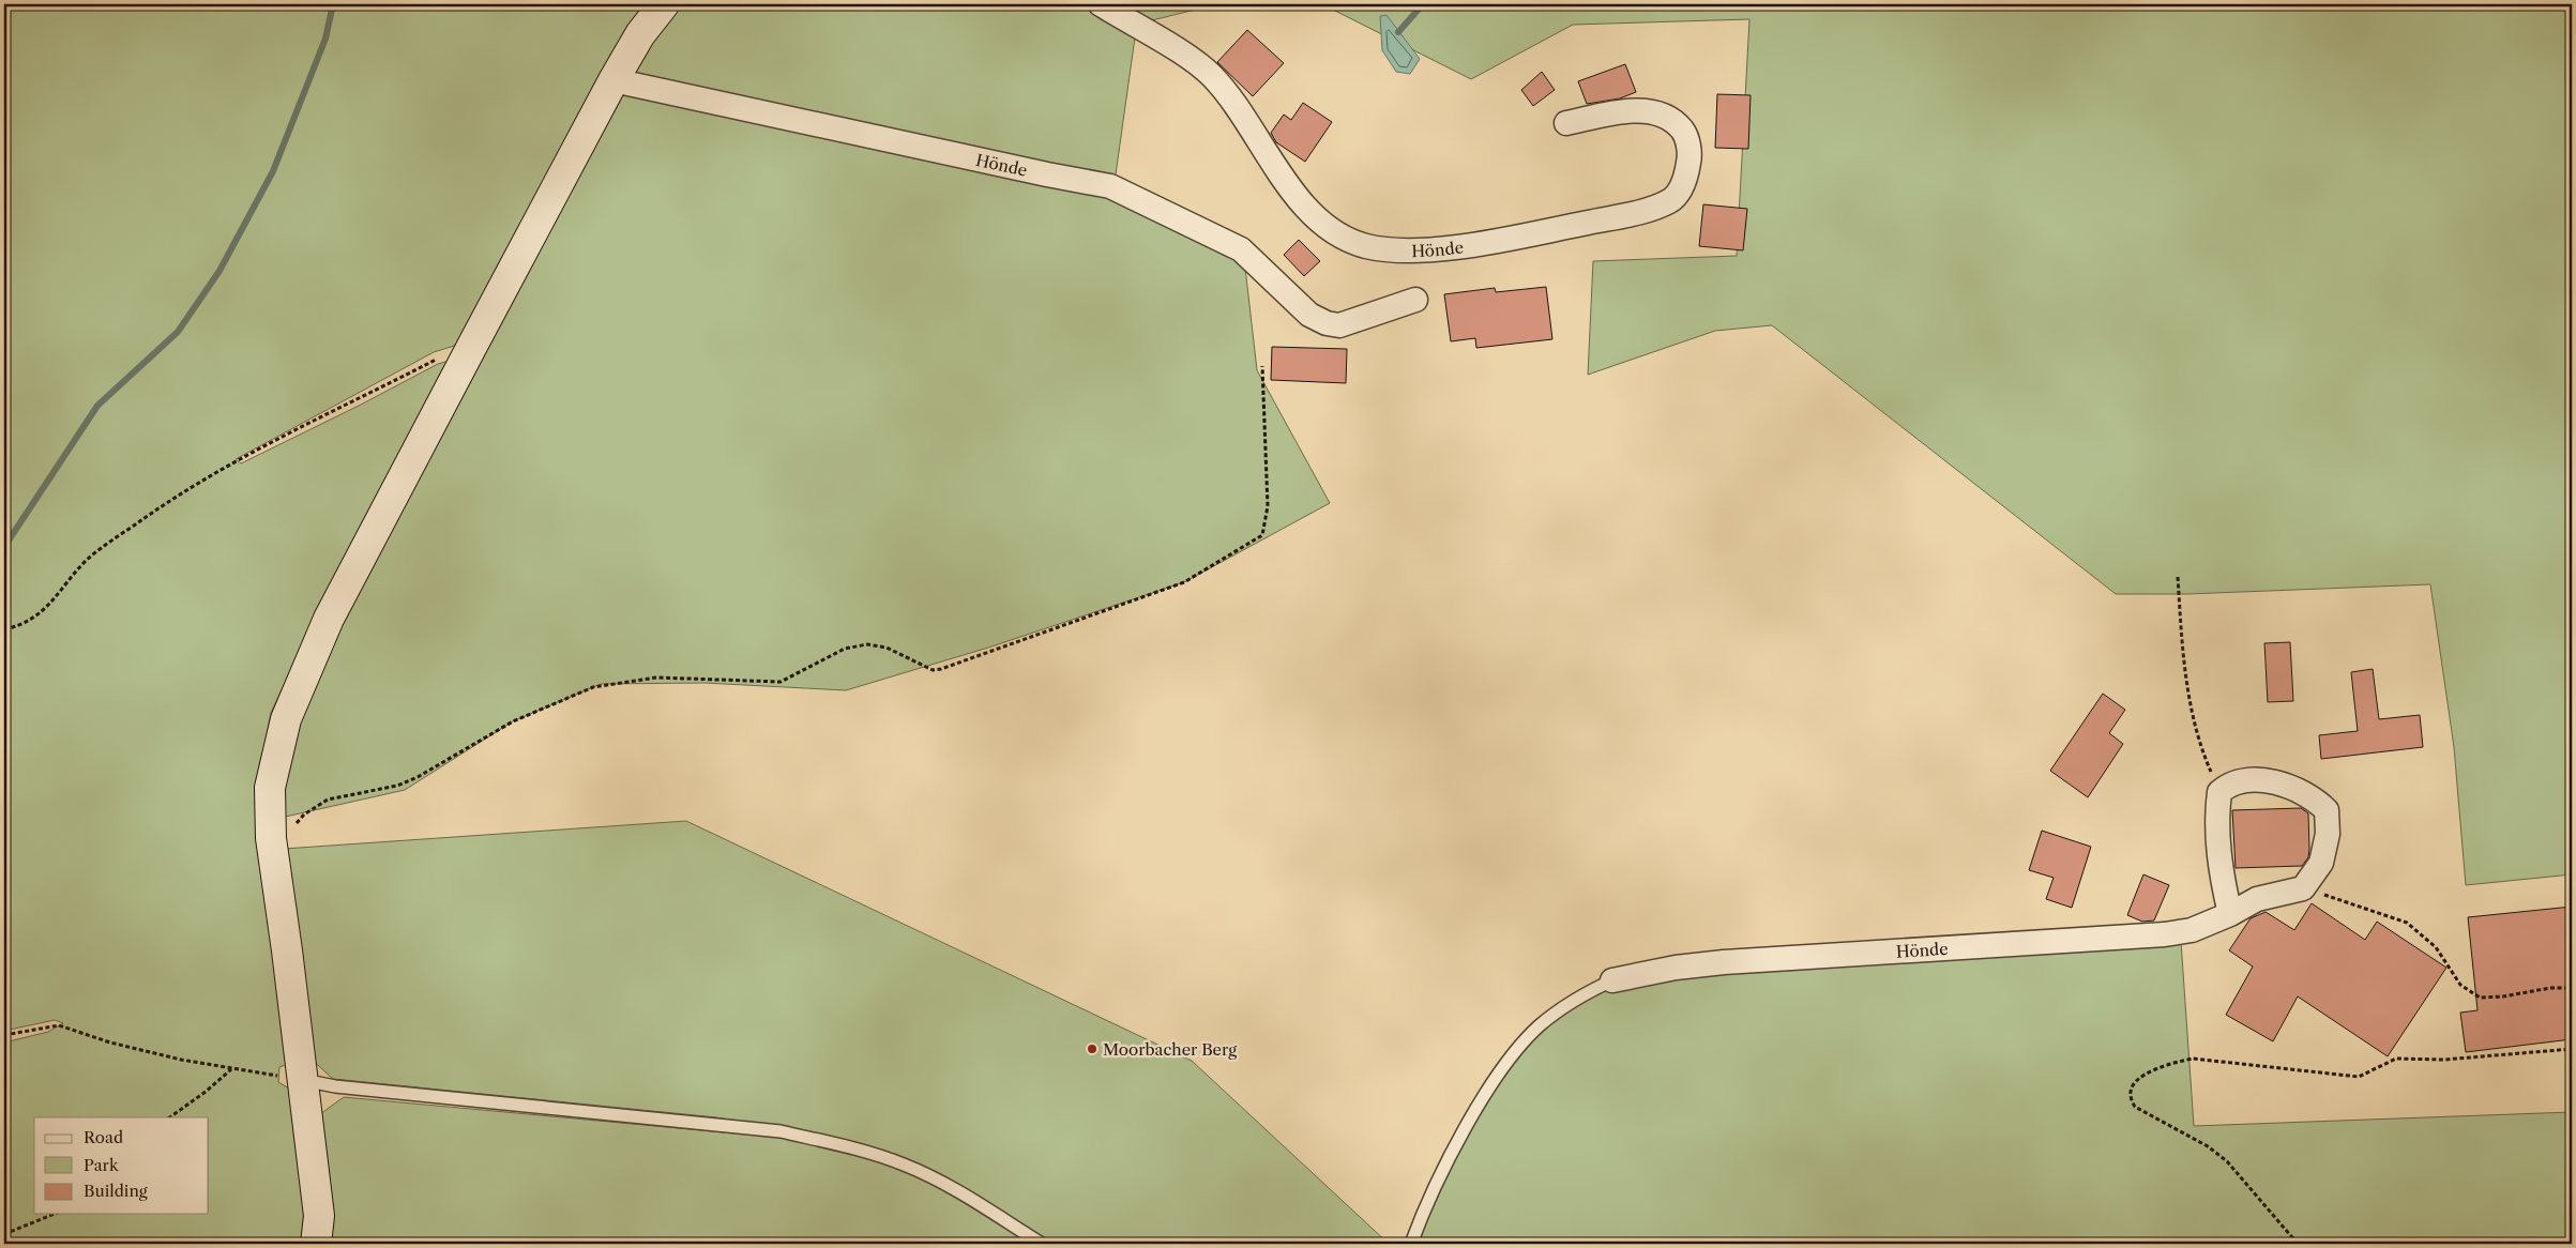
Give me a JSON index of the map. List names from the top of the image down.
{
  "streets": {
    "street": ["Hönde"]
  },
  "places": ["Moorbacher Berg"],
  "legend": ["Road", "Park", "Building"]
}
